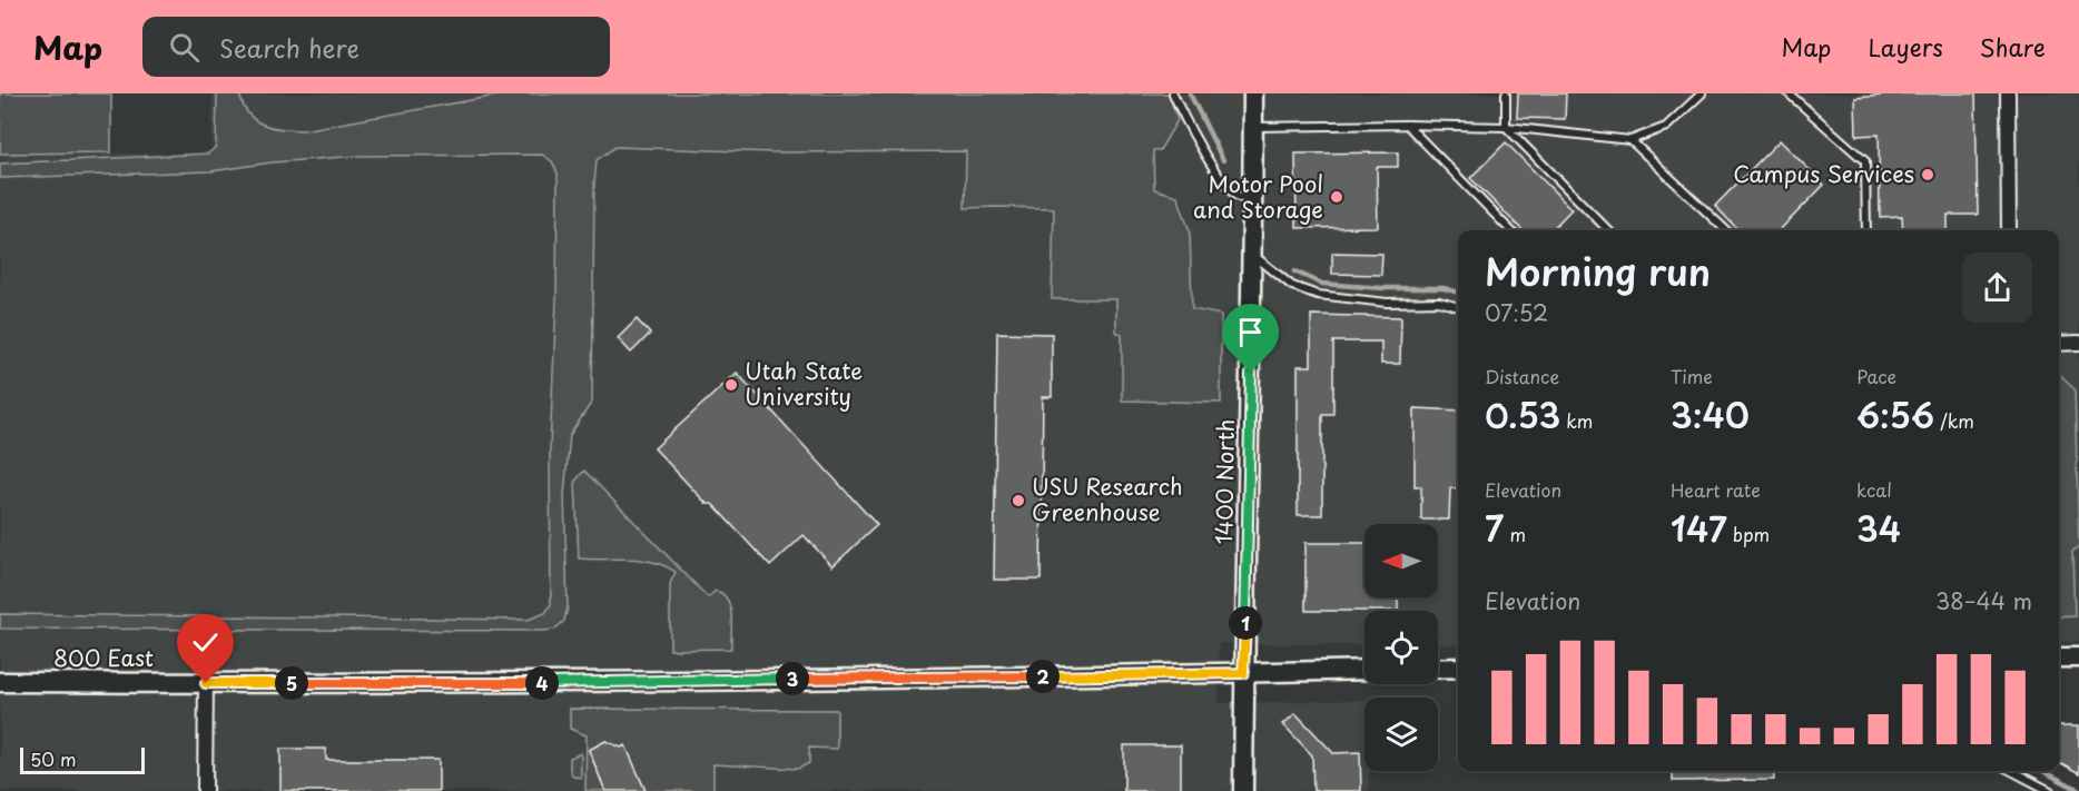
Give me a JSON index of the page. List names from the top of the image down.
{
  "streets": {
    "main road": ["1400 North", "800 East"]
  },
  "crossings": [
    ["1400 North", "800 East"]
  ],
  "places": [
    "Campus Services",
    "Motor Pool and Storage",
    "Utah State University",
    "USU Research Greenhouse"
  ],
  "scale_bar": "50 m",
  "north": "left",
  "page": {
    "header": "Map",
    "search": "Search here",
    "nav": ["Map", "Layers", "Share"],
    "heading": ["Morning run", "07:52"],
    "stats": [
      ["Distance", "0.53 km"],
      ["Time", "3:40"],
      ["Pace", "6:56 /km"],
      ["Elevation", "7 m"],
      ["Heart rate", "147 bpm"],
      ["kcal", "34"]
    ],
    "chart": ["Elevation", "38–44 m"],
    "pins": [
      "1",
      "2",
      "3",
      "4",
      "5"
    ],
    "scale": "50 m"
  }
}
